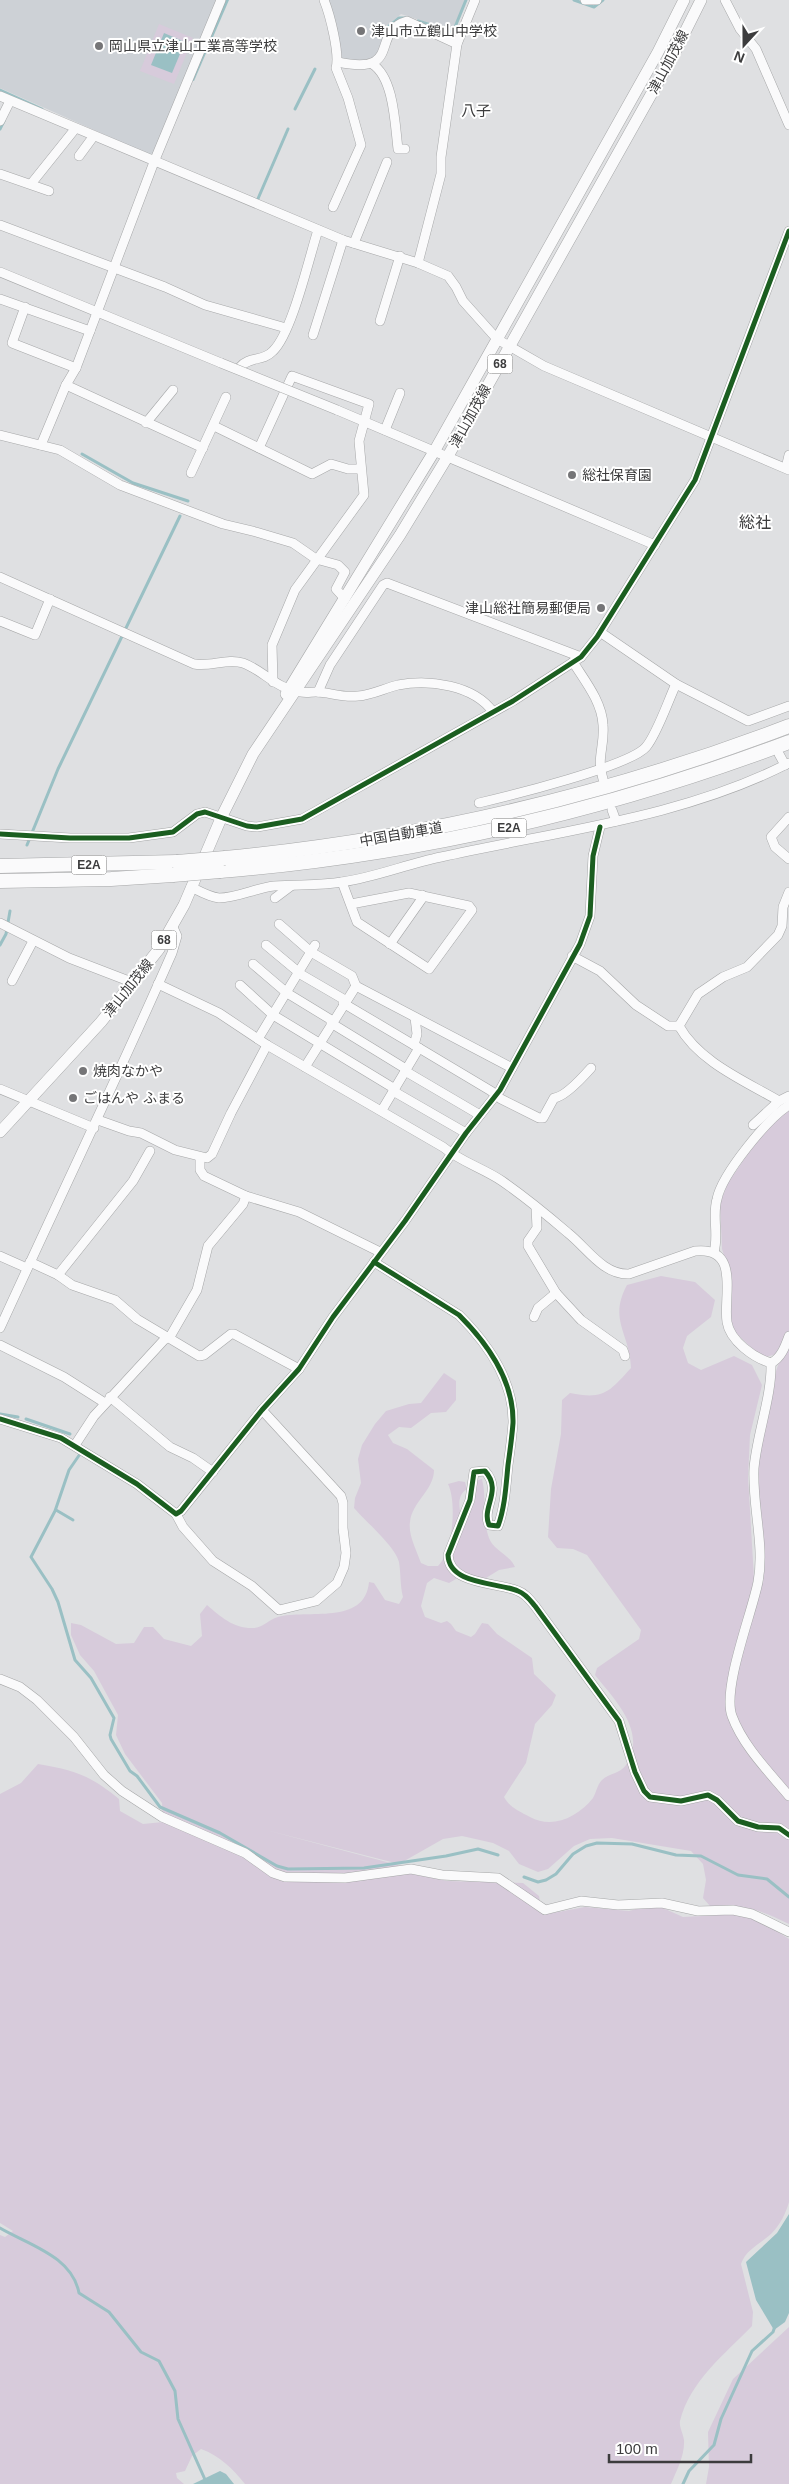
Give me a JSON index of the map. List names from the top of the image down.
{
  "streets": {
    "highway": ["E2A", "中国自動車道"],
    "main road": ["津山加茂線", "68"]
  },
  "districts": ["八子", "総社"],
  "places": [
    "津山市立鶴山中学校",
    "岡山県立津山工業高等学校",
    "総社保育園",
    "津山総社簡易郵便局",
    "焼肉なかや",
    "ごはんや ふまる"
  ],
  "scale_bar": "100 m",
  "north": "bottom"
}
